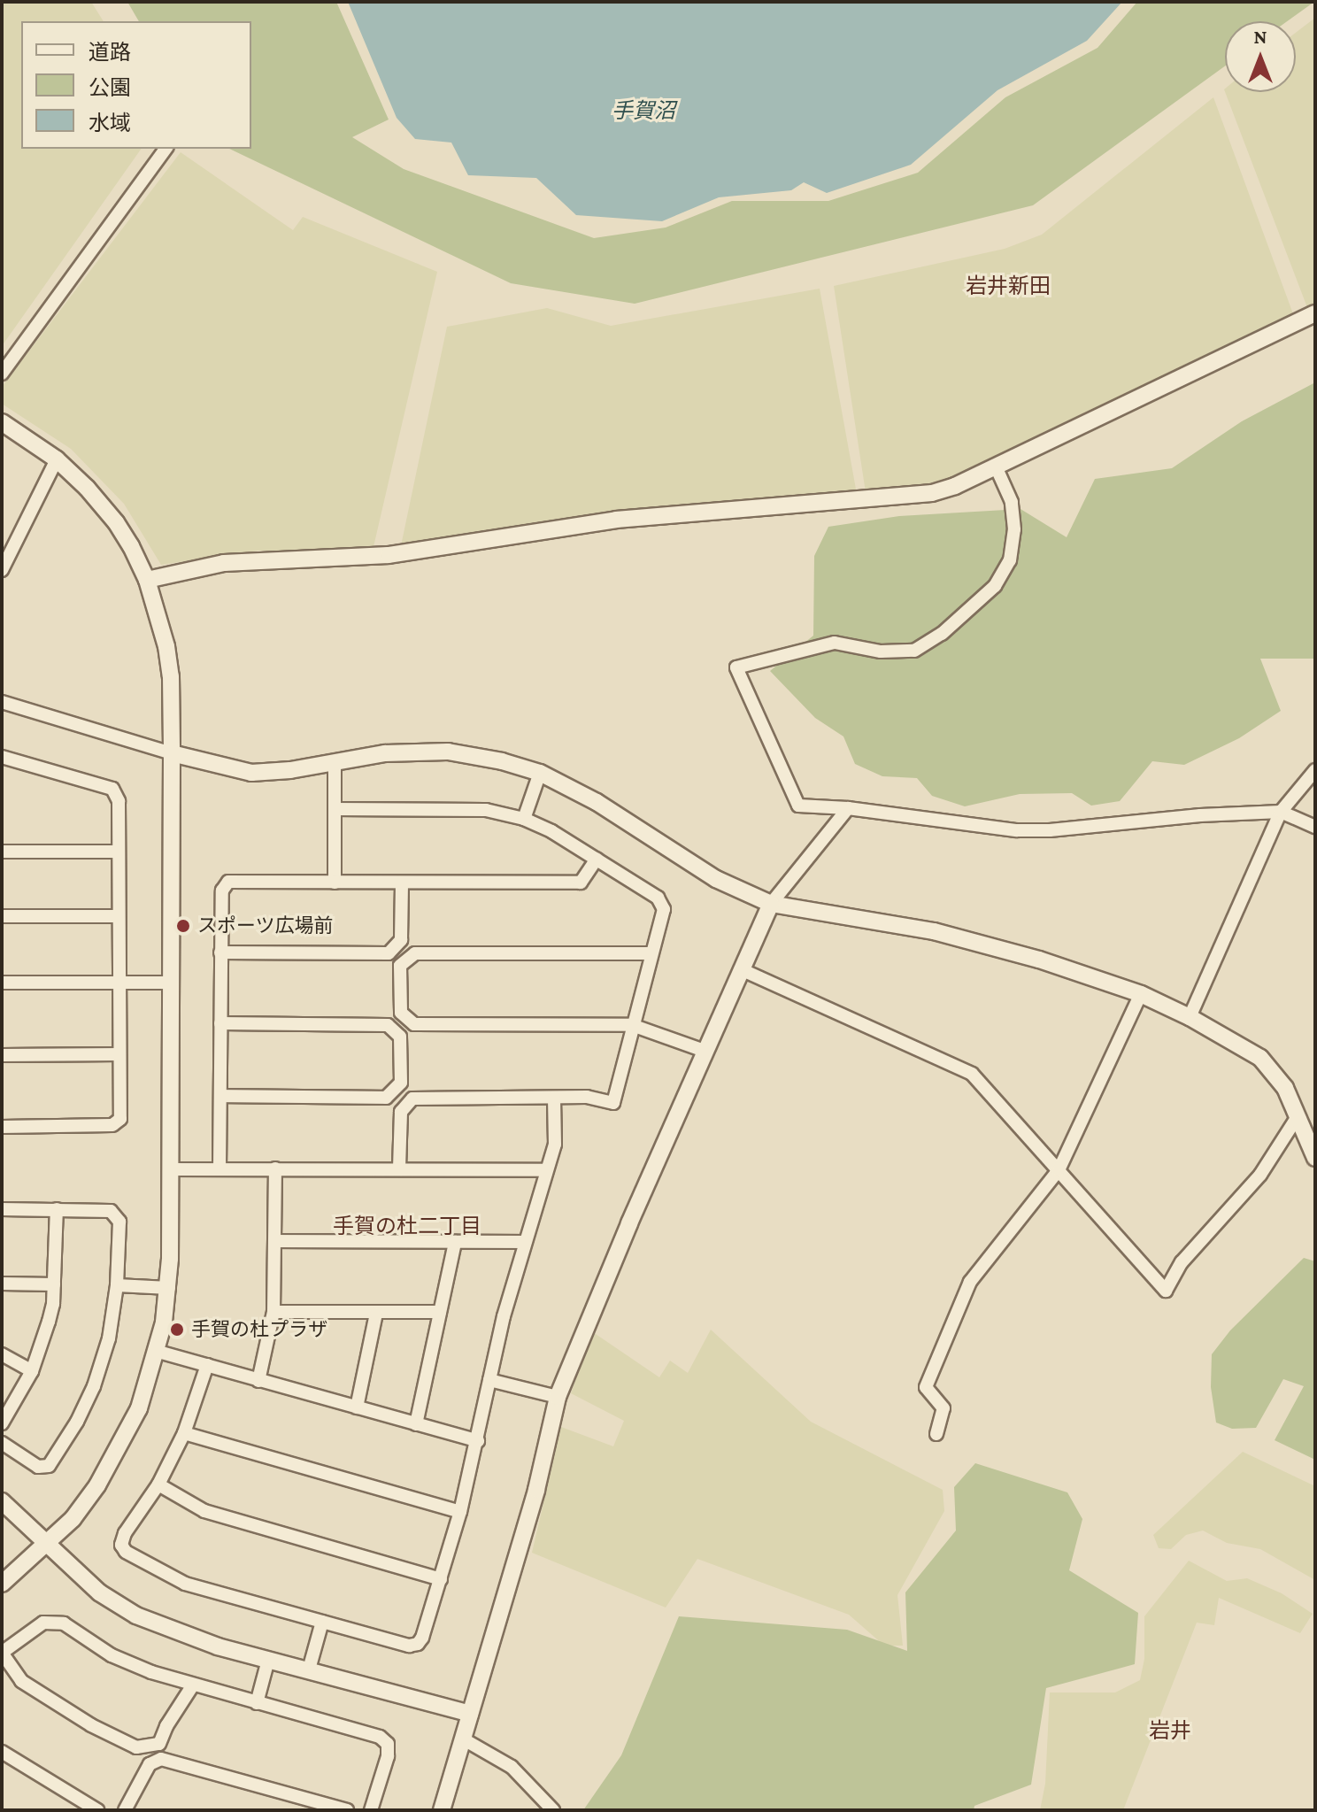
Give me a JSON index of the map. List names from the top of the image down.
{
  "districts": ["岩井新田", "手賀の杜二丁目", "岩井"],
  "water": ["手賀沼"],
  "places": ["スポーツ広場前", "手賀の杜プラザ"],
  "legend": ["道路", "公園", "水域"],
  "north": "top"
}
